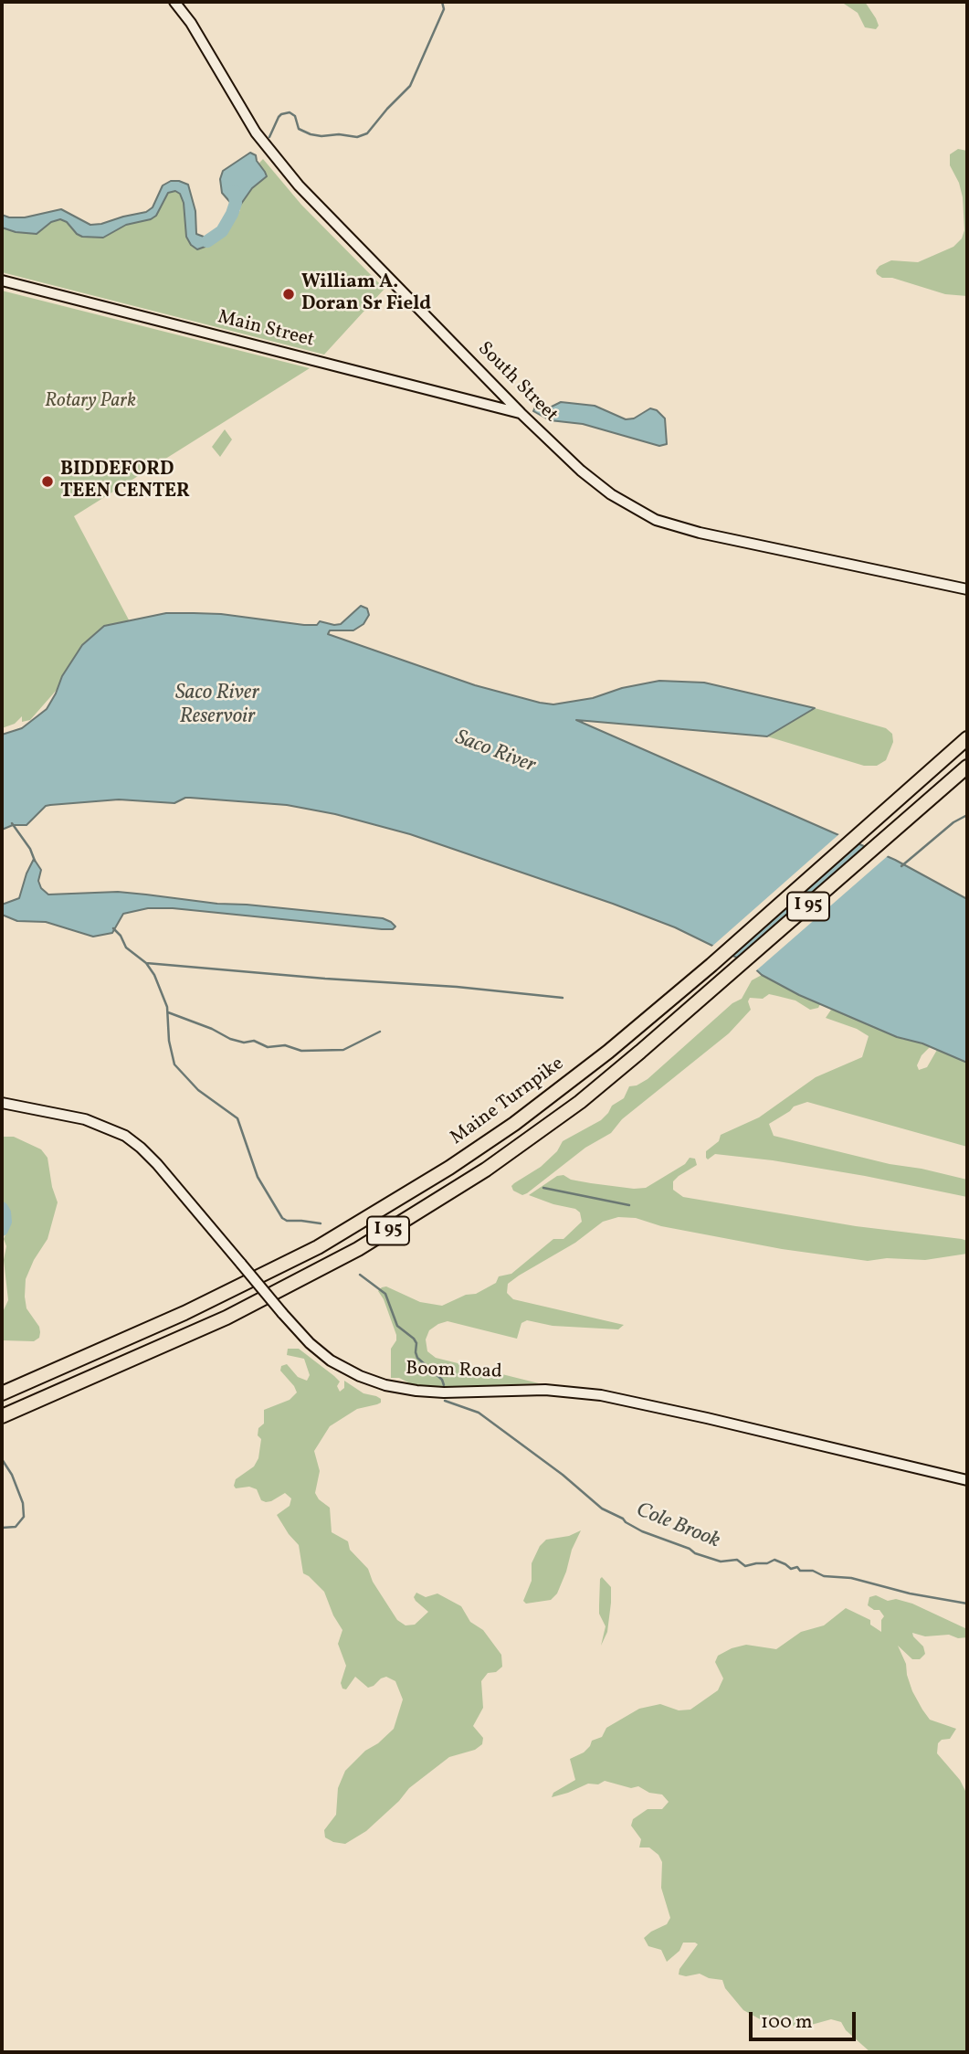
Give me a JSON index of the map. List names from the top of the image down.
{
  "streets": {
    "highway": ["I 95", "Maine Turnpike"],
    "street": ["Main Street", "South Street", "Boom Road"]
  },
  "crossings": [
    ["Main Street", "South Street"]
  ],
  "water": ["Saco River Reservoir", "Saco River", "Cole Brook"],
  "parks": ["Rotary Park"],
  "places": ["William A. Doran Sr Field", "BIDDEFORD TEEN CENTER"],
  "scale_bar": "100 m"
}
